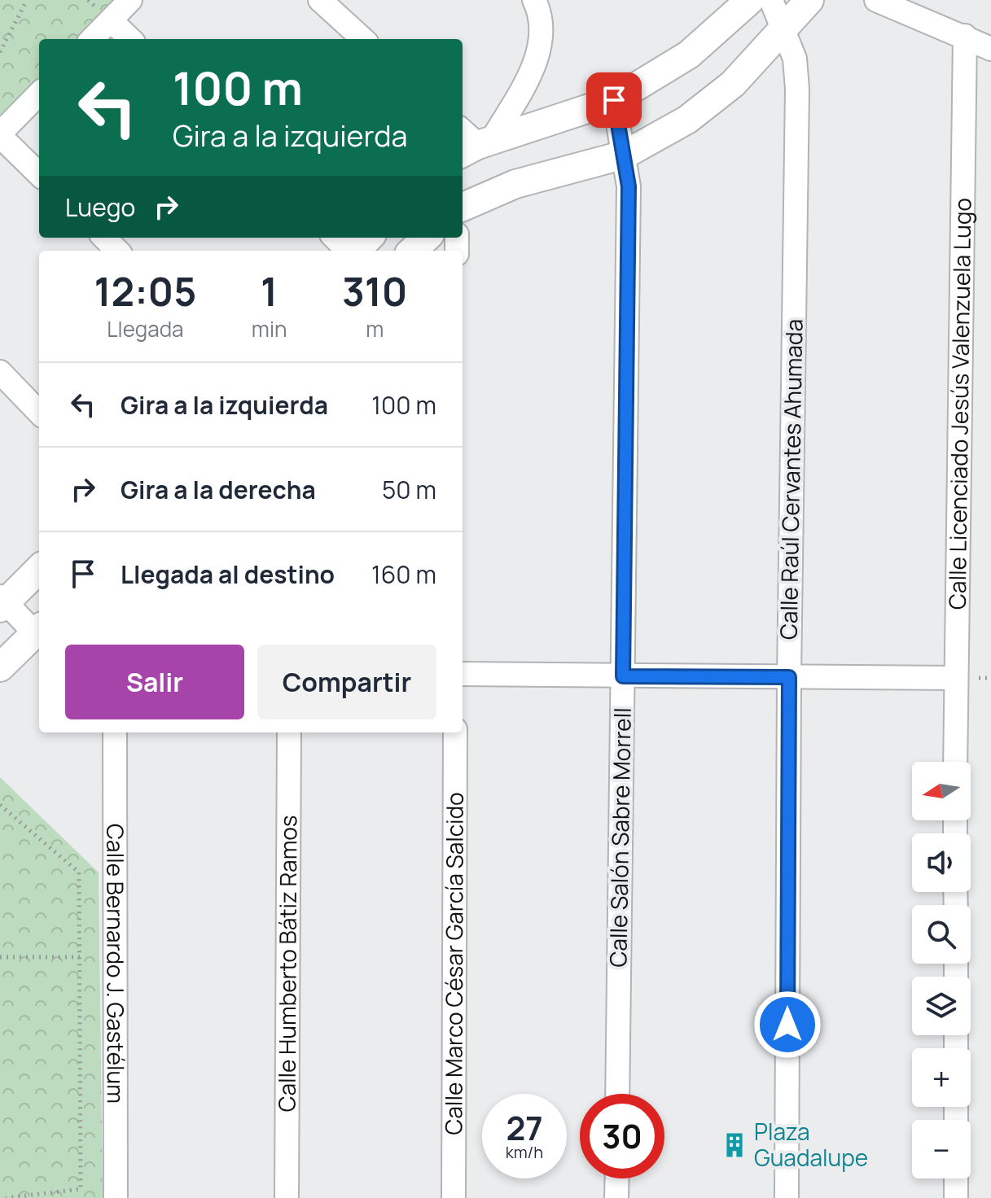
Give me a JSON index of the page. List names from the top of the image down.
{
  "streets": {
    "street": [
      "Calle Licenciado Jesús Valenzuela Lugo",
      "Calle Raúl Cervantes Ahumada",
      "Calle Salón Sabre Morrell",
      "Calle Bernardo J. Gastélum",
      "Calle Humberto Bátiz Ramos",
      "Calle Marco César García Salcido"
    ]
  },
  "places": {
    "building": ["Plaza Guadalupe"]
  },
  "north": "left",
  "page": {
    "turn": ["100 m", "Gira a la izquierda"],
    "then": "Luego",
    "eta": [
      "12:05",
      "Llegada",
      "1",
      "min",
      "310",
      "m"
    ],
    "list": [
      {
        "name": "Gira a la izquierda",
        "value": "100 m"
      },
      {
        "name": "Gira a la derecha",
        "value": "50 m"
      },
      {
        "name": "Llegada al destino",
        "value": "160 m"
      }
    ],
    "buttons": ["Salir", "Compartir"],
    "map_buttons": ["+", "−"],
    "speed": "27 km/h",
    "limit": "30"
  }
}
